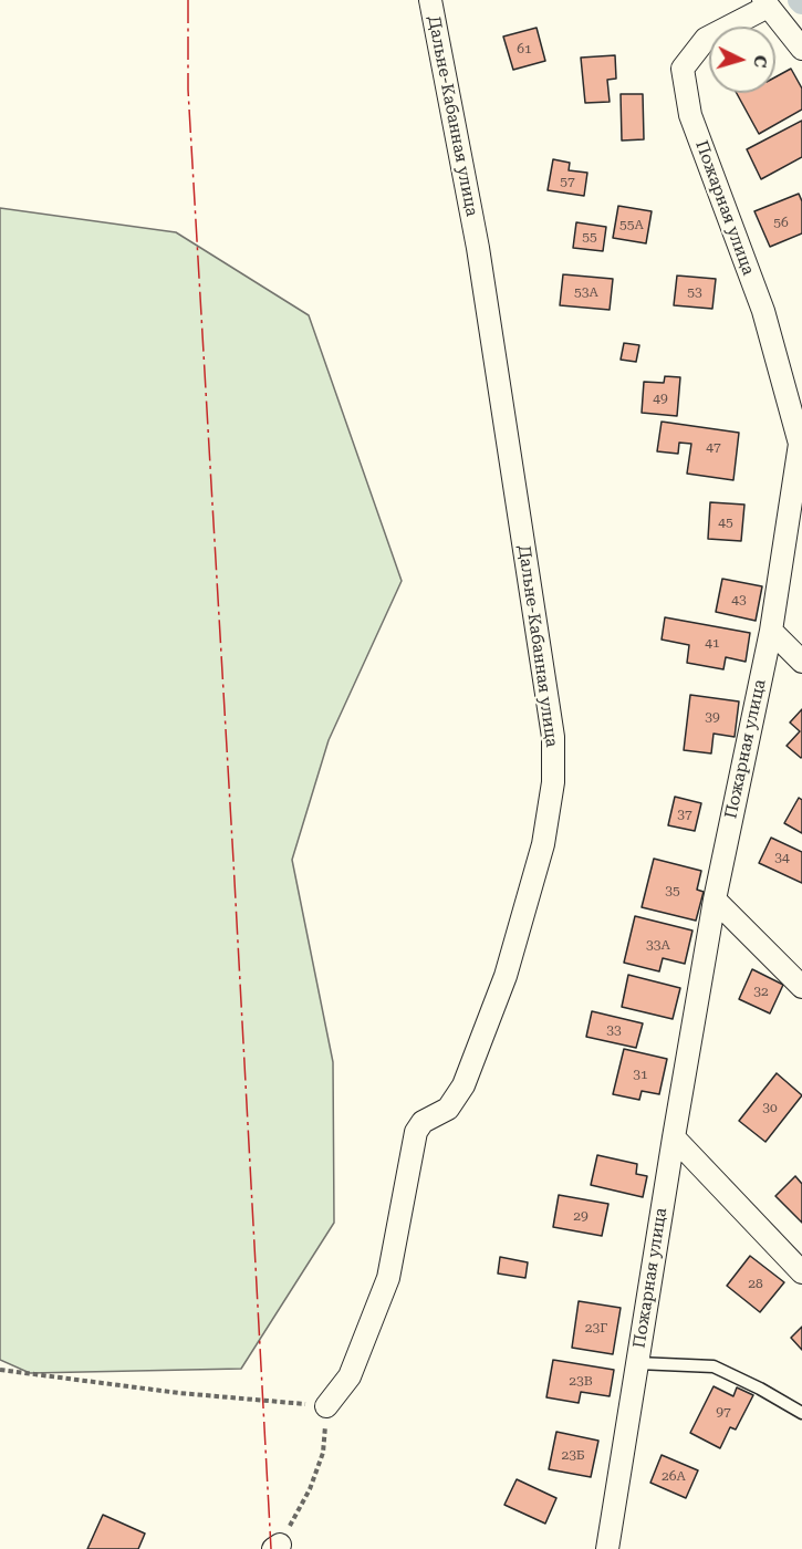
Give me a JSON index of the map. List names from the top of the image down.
{
  "streets": {
    "street": ["Дальне-Кабанная улица", "Пожарная улица"]
  },
  "house_numbers": [
    "61",
    "57",
    "56",
    "55А",
    "55",
    "53А",
    "53",
    "49",
    "47",
    "45",
    "43",
    "41",
    "39",
    "37",
    "34",
    "35",
    "33А",
    "32",
    "33",
    "31",
    "30",
    "29",
    "28",
    "23Г",
    "23В",
    "97",
    "23Б",
    "26А"
  ],
  "north": "right"
}
